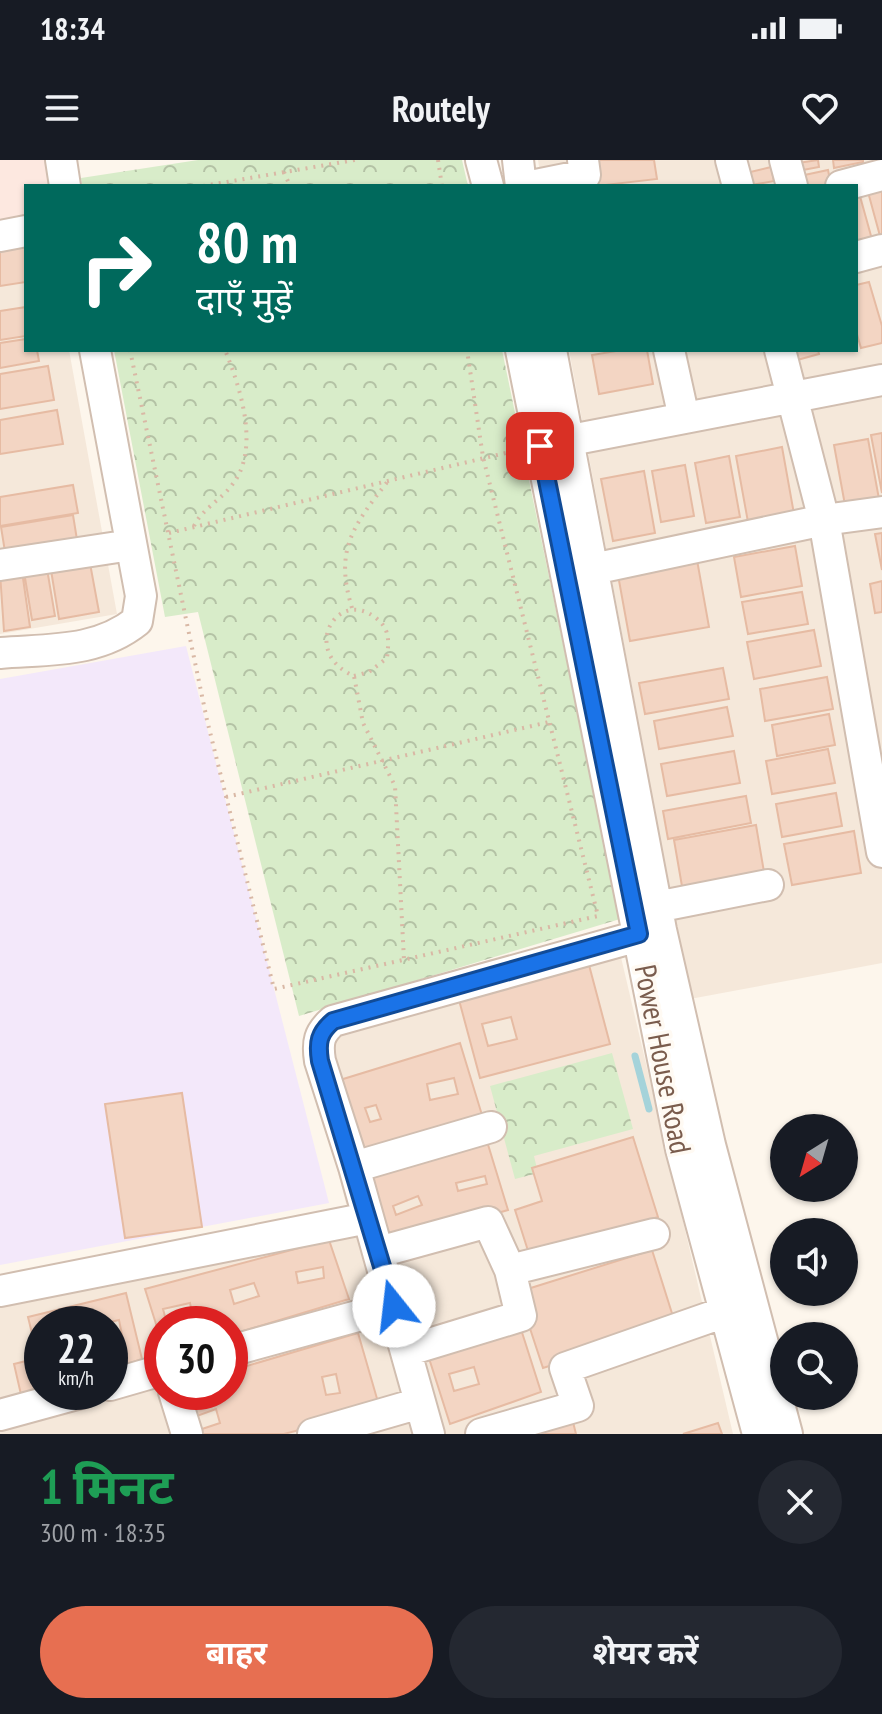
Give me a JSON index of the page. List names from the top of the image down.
{
  "streets": {
    "street": ["Power House Road"]
  },
  "north": "bottom left",
  "page": {
    "status": "18:34",
    "header": "Routely",
    "turn": ["80 m", "दाएँ मुड़ें"],
    "speed": "22 km/h",
    "limit": "30",
    "heading": ["1 मिनट", "300 m · 18:35"],
    "buttons": ["बाहर", "शेयर करें"]
  }
}
